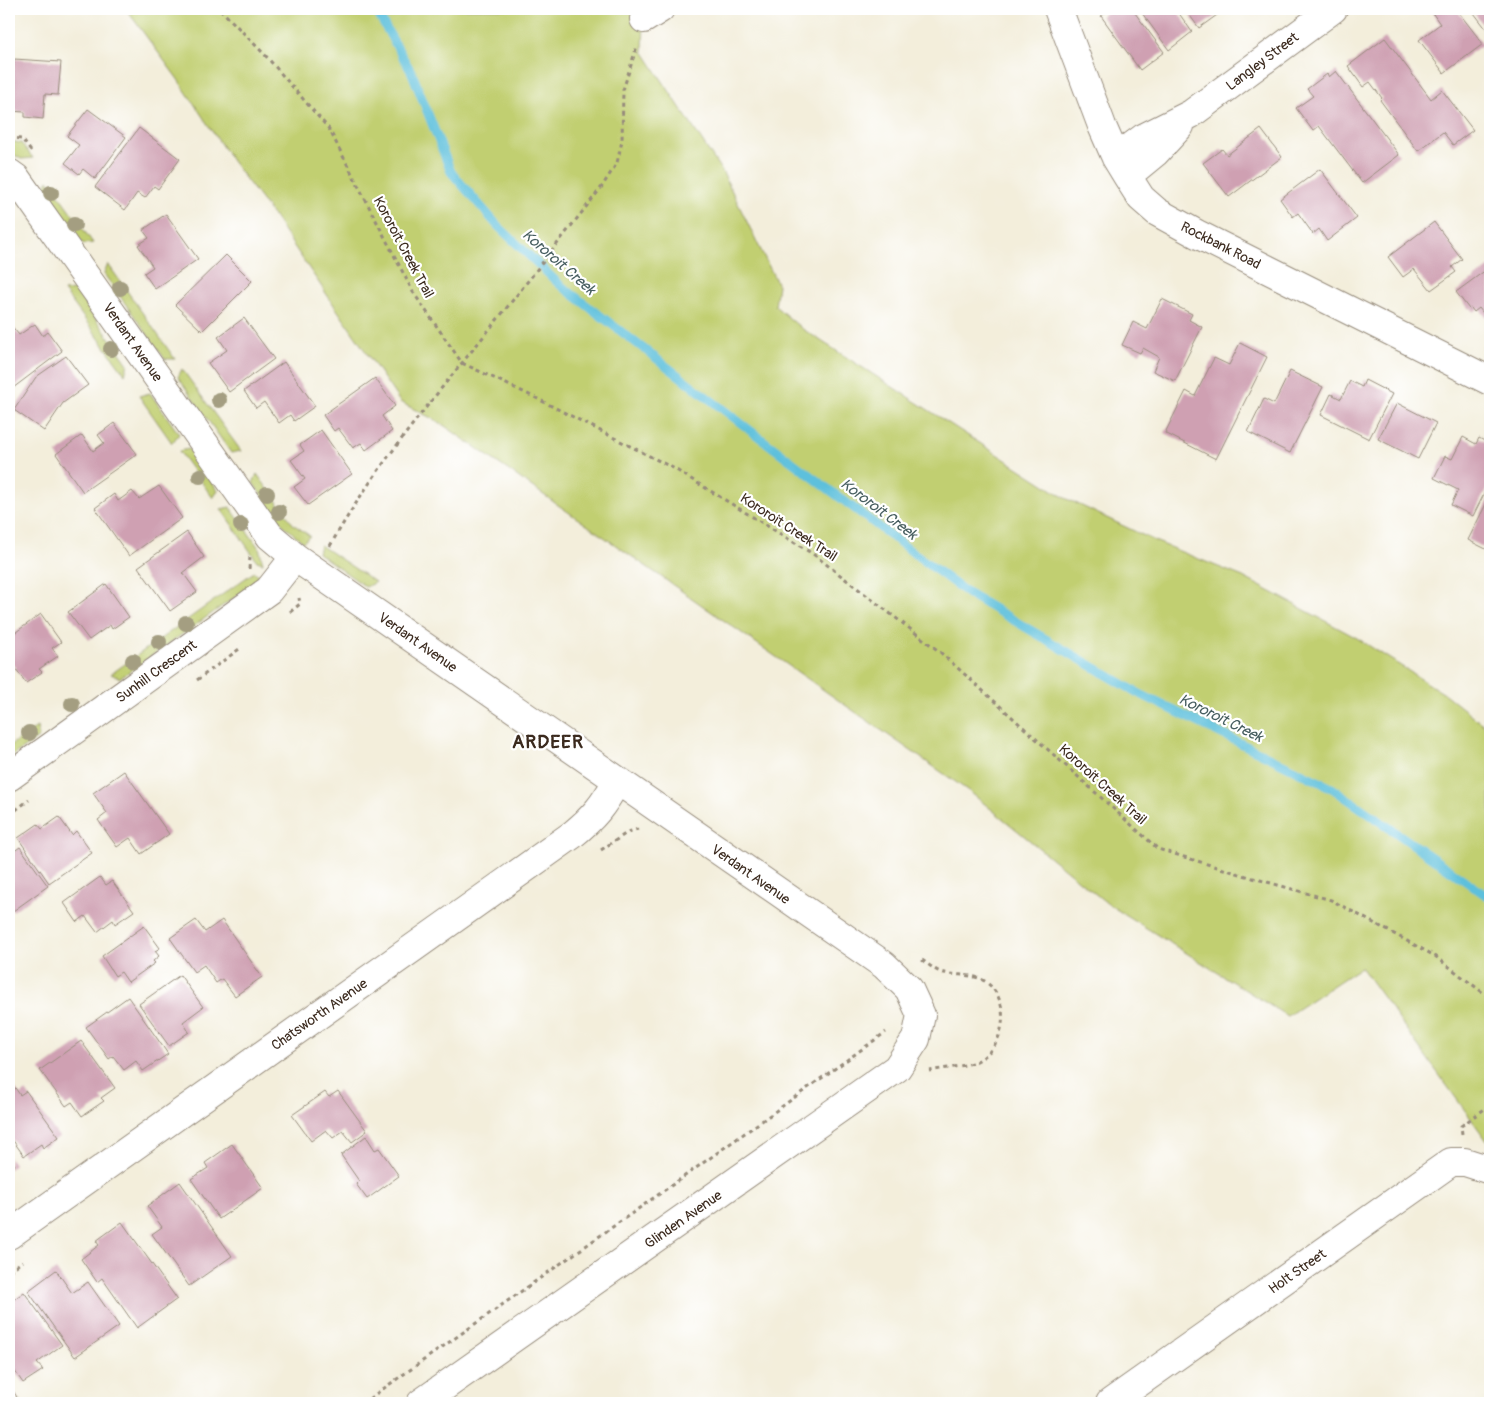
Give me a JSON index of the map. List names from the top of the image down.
{
  "streets": {
    "street": [
      "Langley Street",
      "Rockbank Road",
      "Verdant Avenue",
      "Sunhill Crescent",
      "Chatsworth Avenue",
      "Glinden Avenue",
      "Holt Street"
    ],
    "path": ["Kororoit Creek Trail"]
  },
  "crossings": [
    ["Langley Street", "Rockbank Road"],
    ["Verdant Avenue", "Sunhill Crescent"],
    ["Verdant Avenue", "Chatsworth Avenue"],
    ["Verdant Avenue", "Glinden Avenue"]
  ],
  "districts": ["ARDEER"],
  "water": ["Kororoit Creek"]
}
